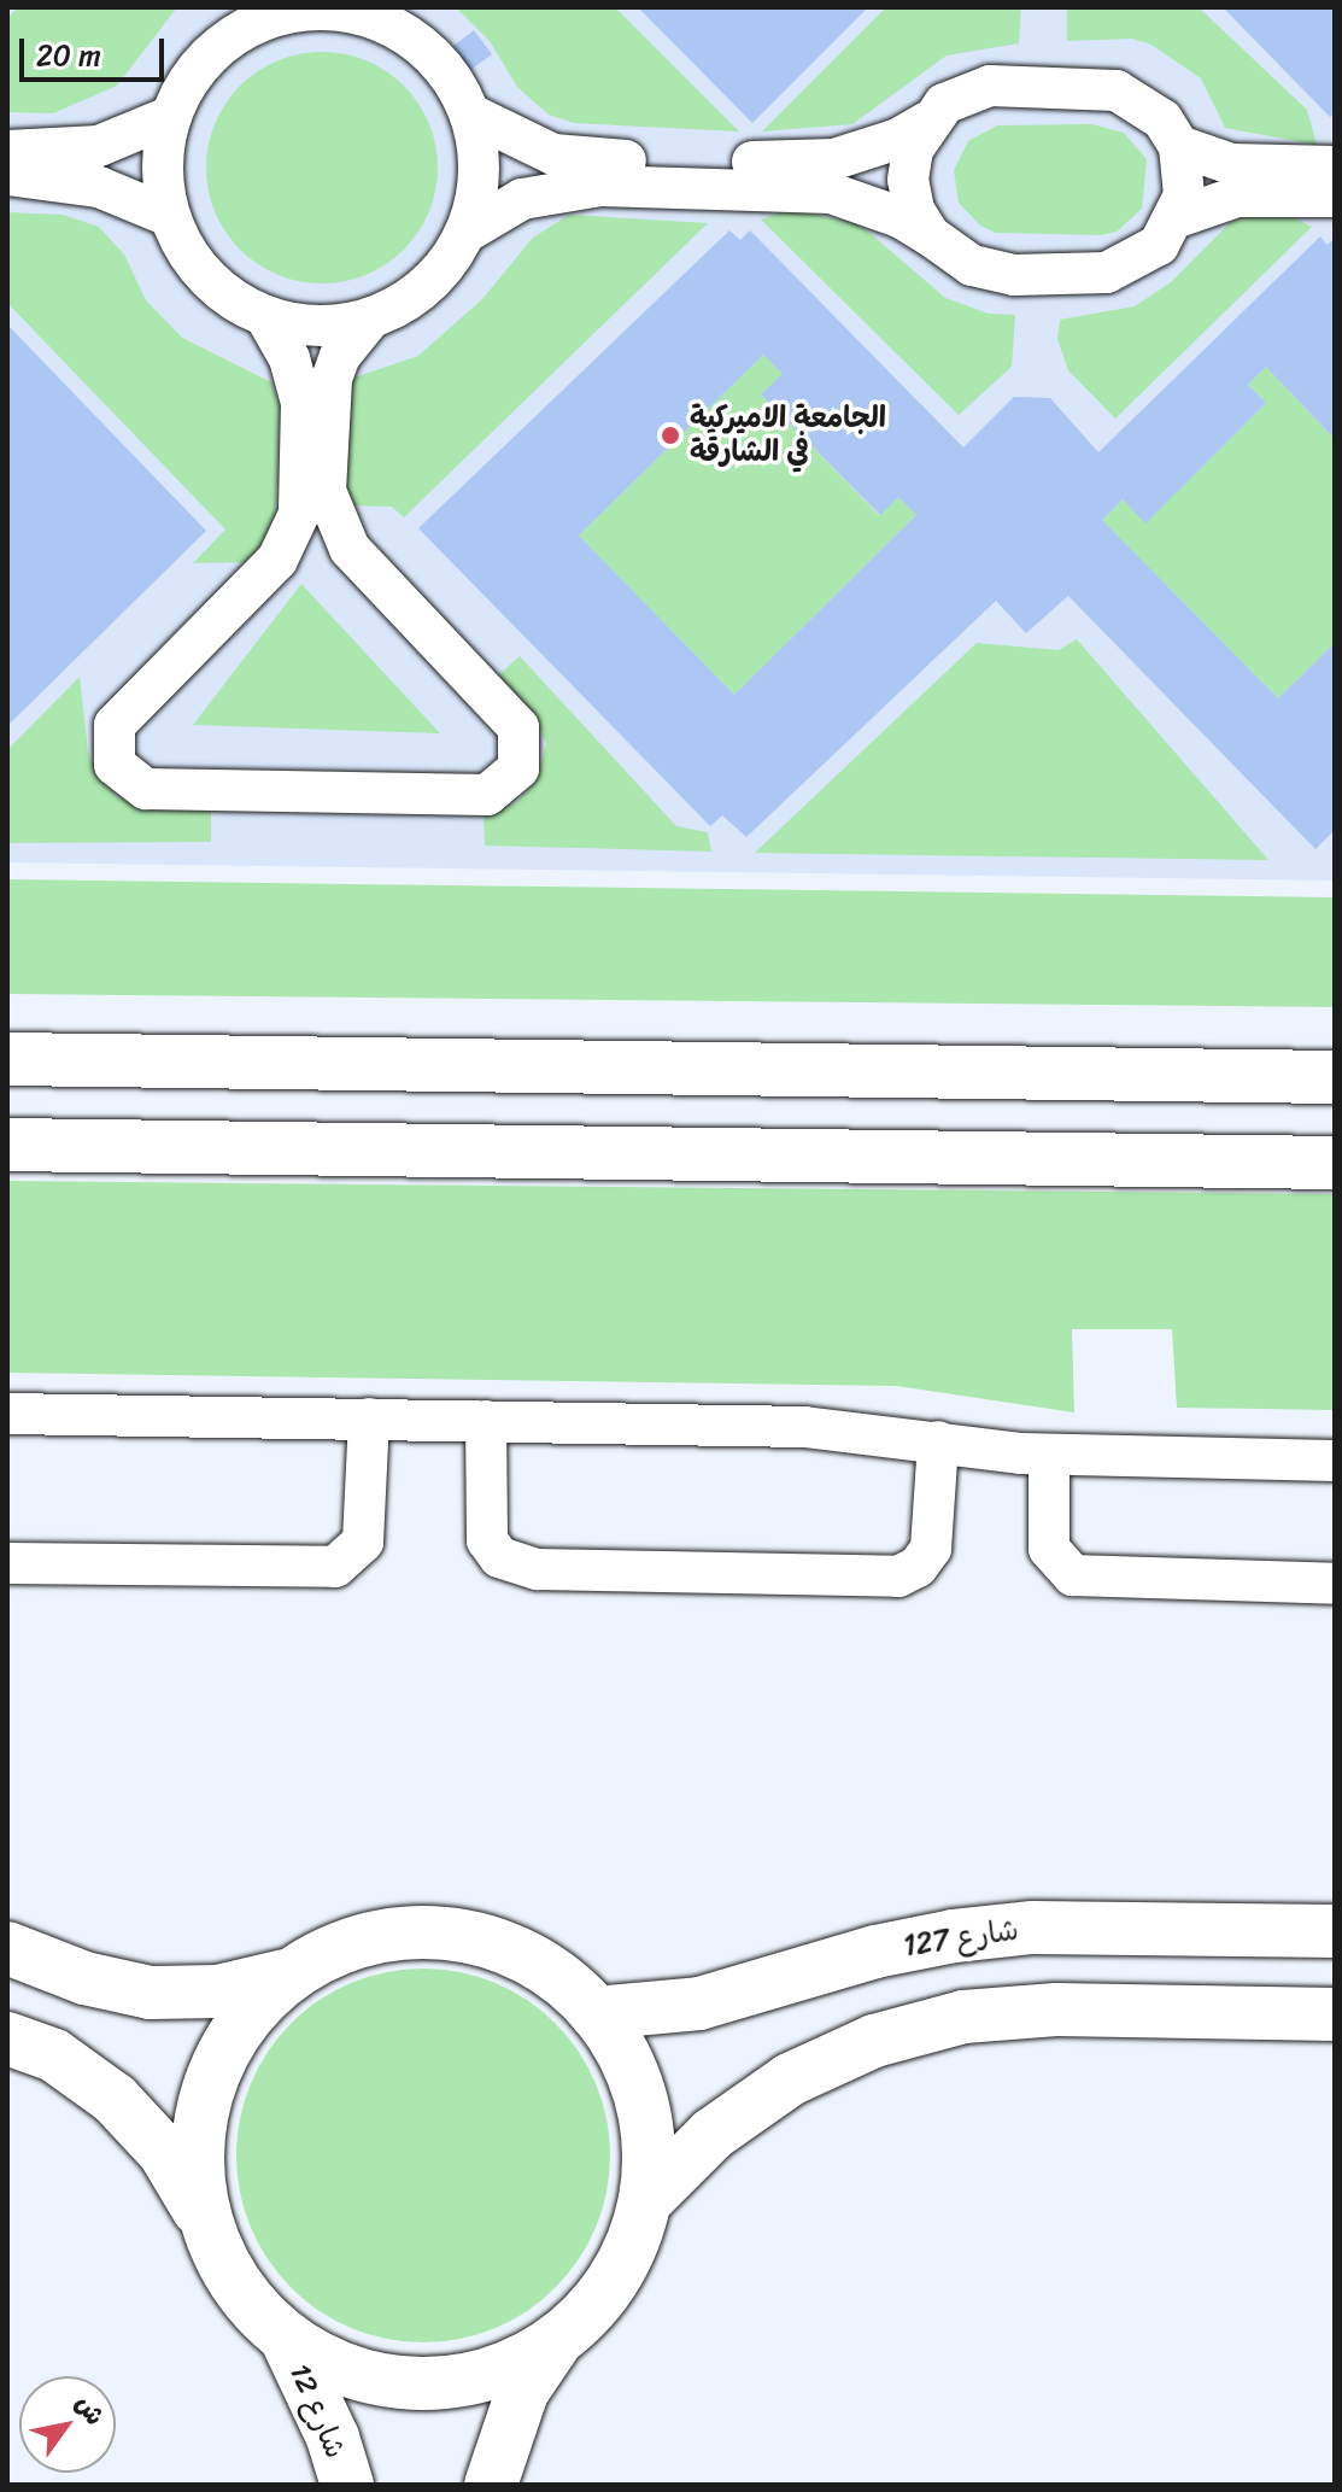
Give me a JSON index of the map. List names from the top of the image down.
{
  "streets": {
    "street": ["شارع 127", "شارع 12"]
  },
  "places": ["الجامعة الاميركية في الشارقة"],
  "scale_bar": "20 m",
  "north": "top right"
}
